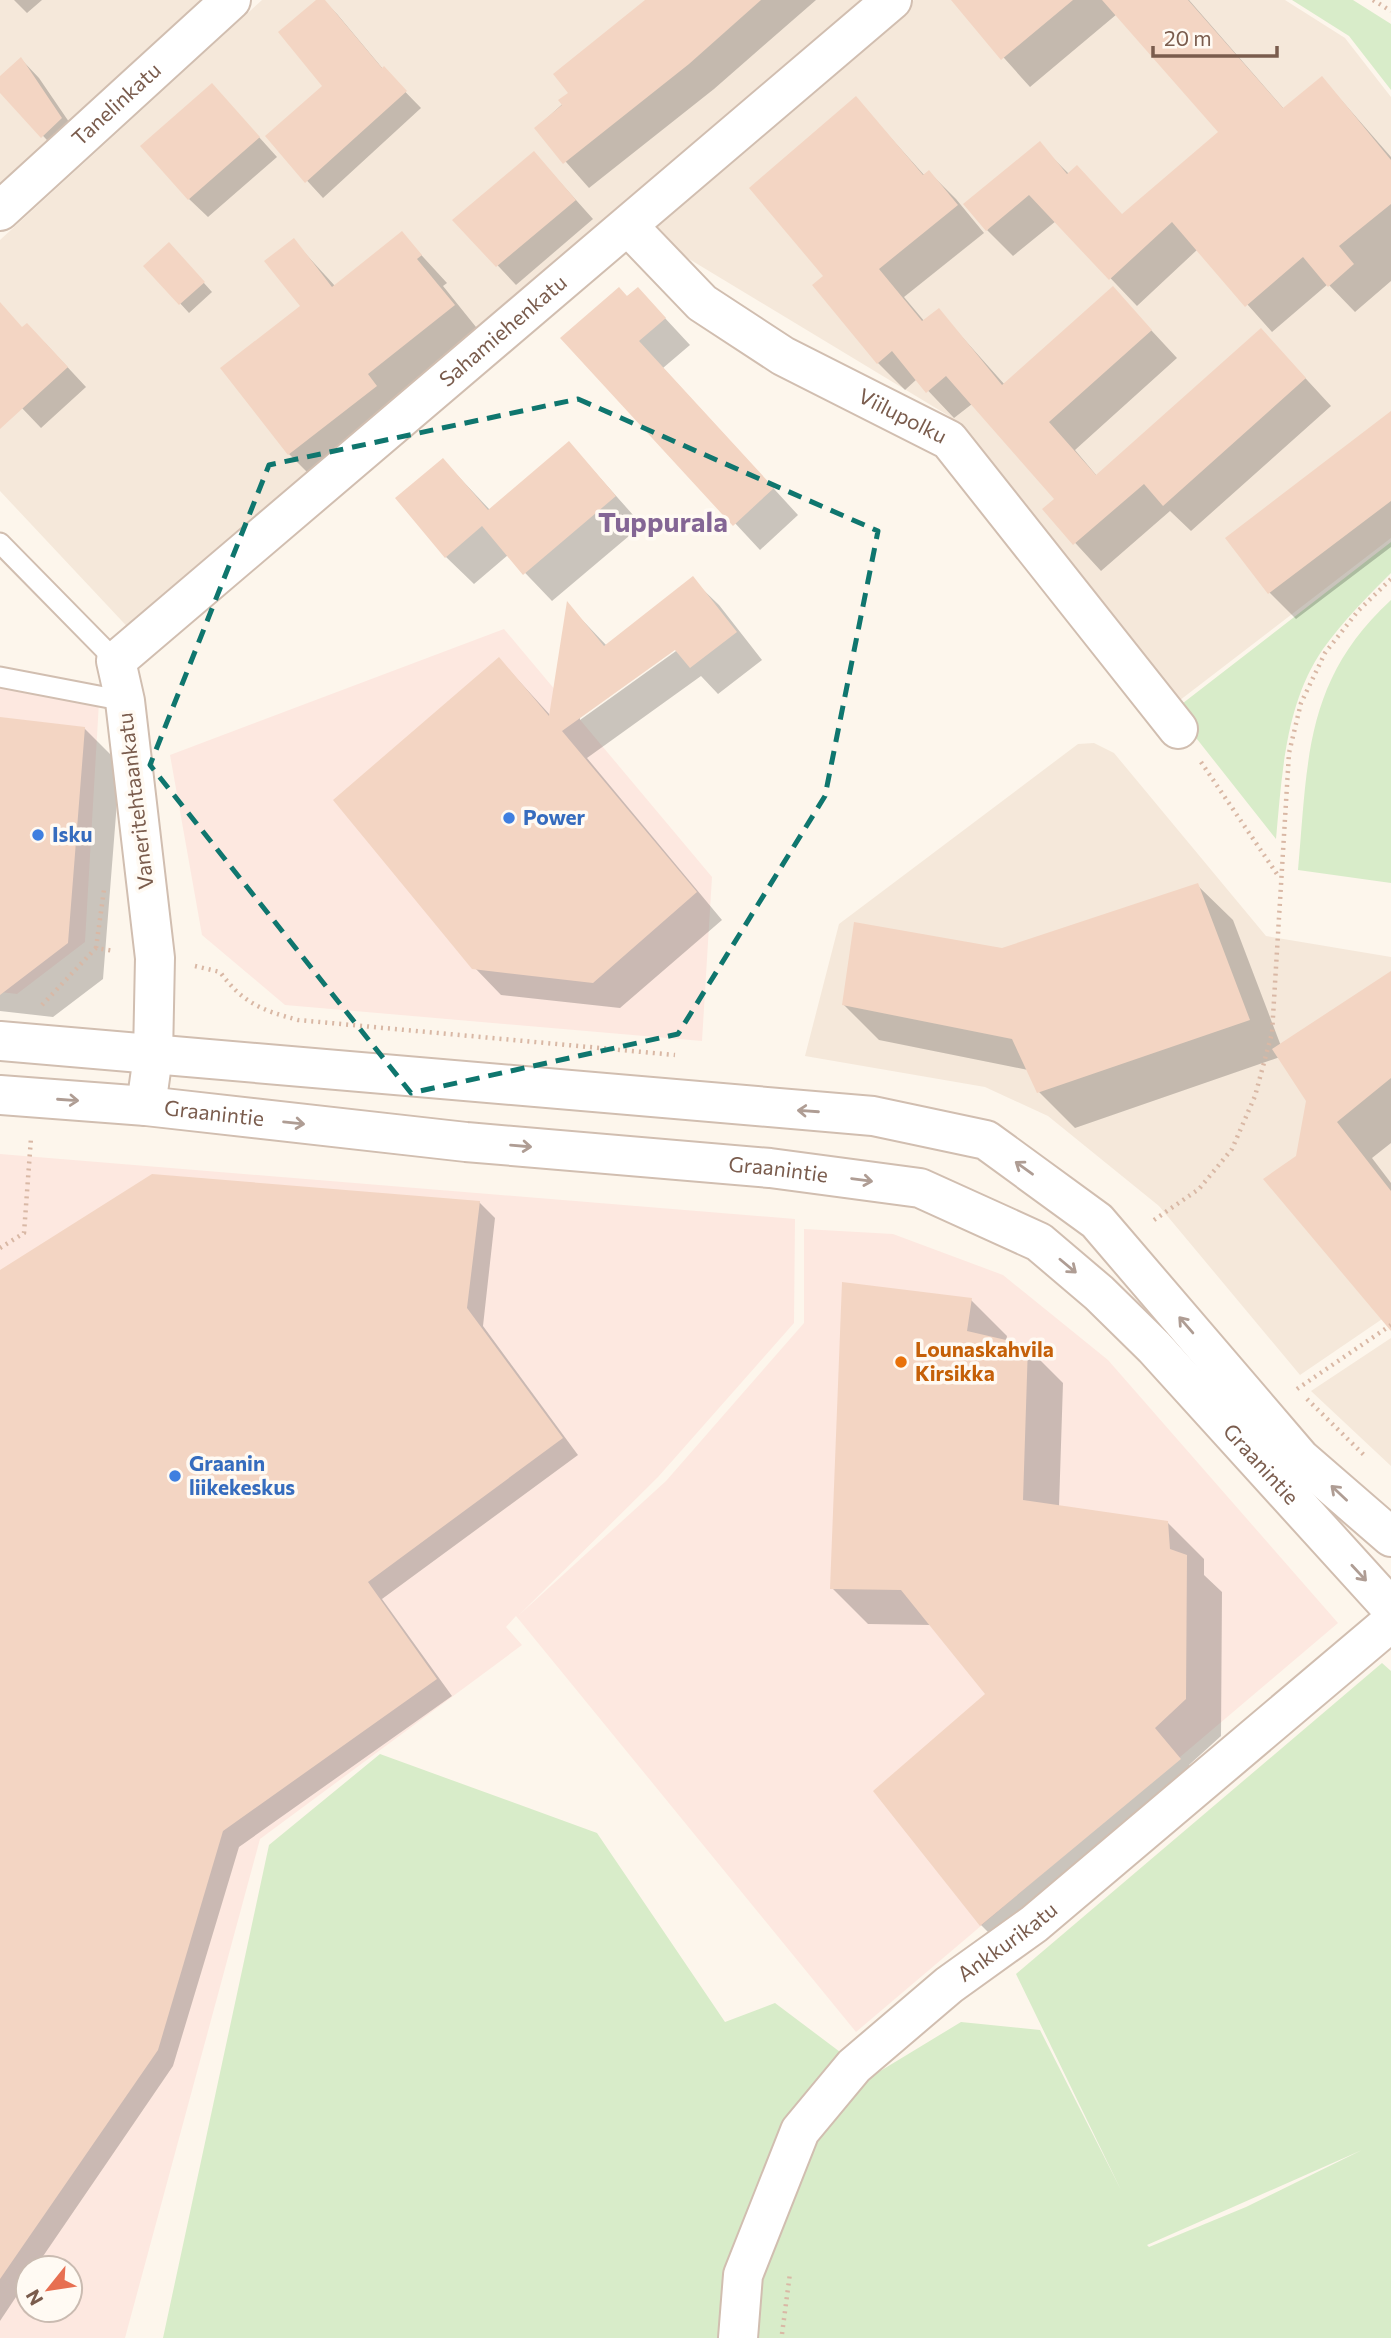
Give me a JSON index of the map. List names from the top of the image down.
{
  "streets": {
    "street": [
      "Tanelinkatu",
      "Sahamiehenkatu",
      "Viilupolku",
      "Vaneritehtaankatu",
      "Graanintie",
      "Ankkurikatu"
    ]
  },
  "crossings": [
    ["Sahamiehenkatu", "Viilupolku"],
    ["Sahamiehenkatu", "Vaneritehtaankatu"],
    ["Vaneritehtaankatu", "Graanintie"]
  ],
  "districts": ["Tuppurala"],
  "places": [
    "Power",
    "Isku",
    "Lounaskahvila Kirsikka",
    "Graanin liikekeskus"
  ],
  "scale_bar": "20 m",
  "north": "bottom left"
}
